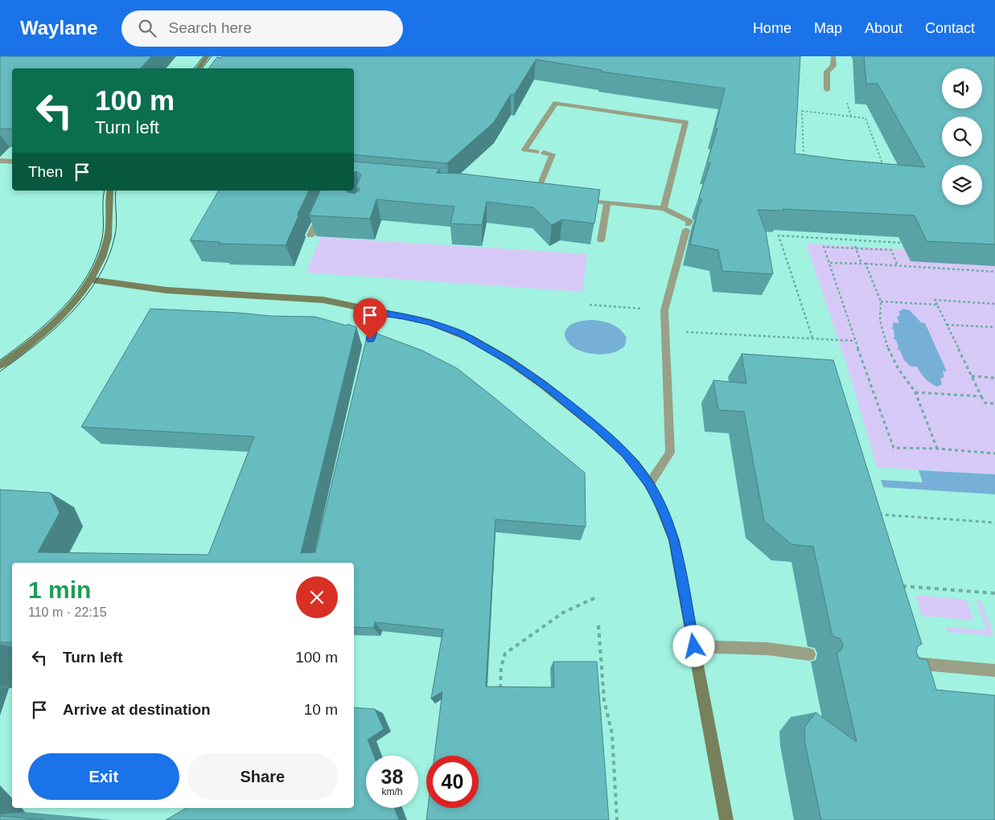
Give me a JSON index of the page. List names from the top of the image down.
{
  "page": {
    "header": "Waylane",
    "search": "Search here",
    "nav": [
      "Home",
      "Map",
      "About",
      "Contact"
    ],
    "turn": ["100 m", "Turn left"],
    "then": "Then",
    "heading": ["1 min", "110 m · 22:15"],
    "list": [
      {
        "name": "Turn left",
        "value": "100 m"
      },
      {
        "name": "Arrive at destination",
        "value": "10 m"
      }
    ],
    "buttons": ["Exit", "Share"],
    "speed": "38 km/h",
    "limit": "40"
  }
}
